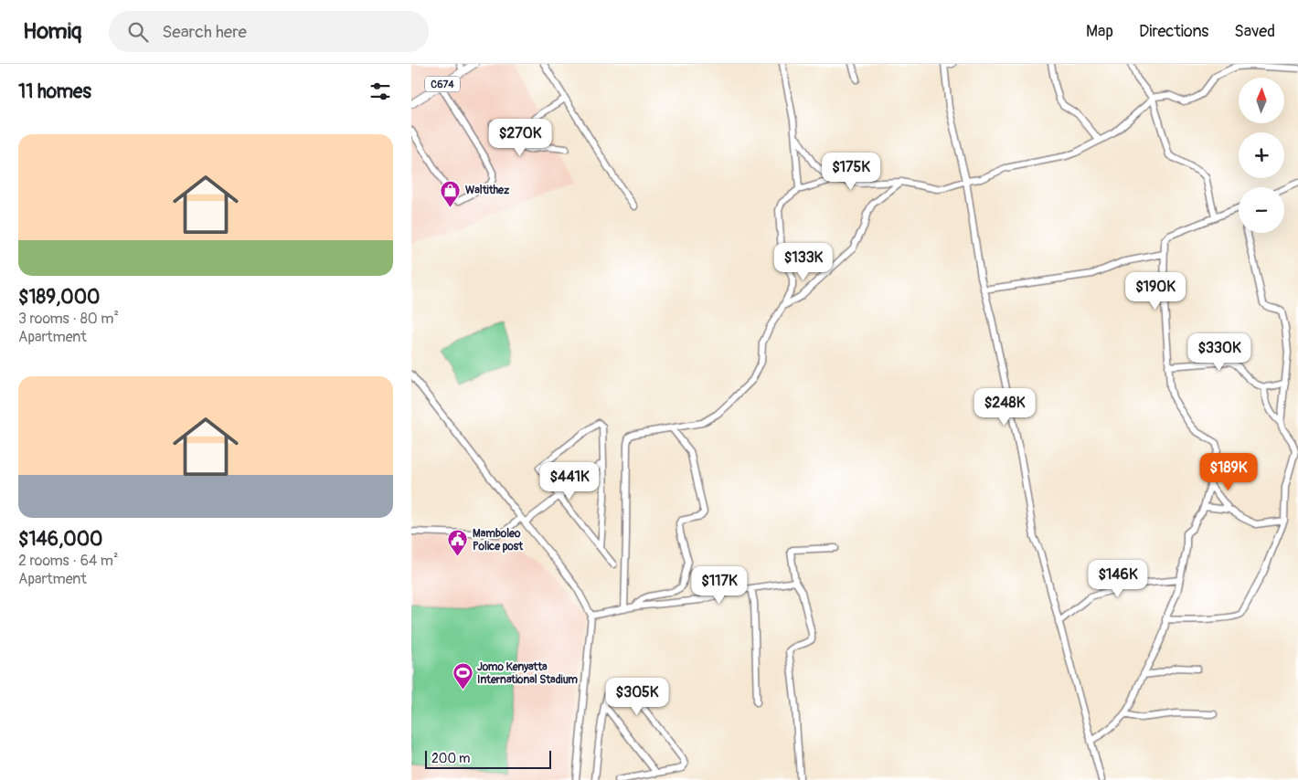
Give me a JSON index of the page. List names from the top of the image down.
{
  "streets": {
    "main road": ["C674"]
  },
  "places": {
    "shop": ["Waltithez"],
    "public building": ["Mamboleo Police post"],
    "sports": ["Jomo Kenyatta International Stadium"]
  },
  "scale_bar": "200 m",
  "north": "top",
  "page": {
    "header": "Homiq",
    "search": "Search here",
    "nav": ["Map", "Directions", "Saved"],
    "heading": "11 homes",
    "map_buttons": ["+", "−"],
    "list": [
      {
        "name": "$189,000",
        "note": "3 rooms · 80 m² · Apartment"
      },
      {
        "name": "$146,000",
        "note": "2 rooms · 64 m² · Apartment"
      }
    ],
    "price": [
      "$270K",
      "$175K",
      "$133K",
      "$190K",
      "$330K",
      "$248K",
      "$189K",
      "$441K",
      "$146K",
      "$117K",
      "$305K"
    ],
    "scale": "200 m"
  }
}
